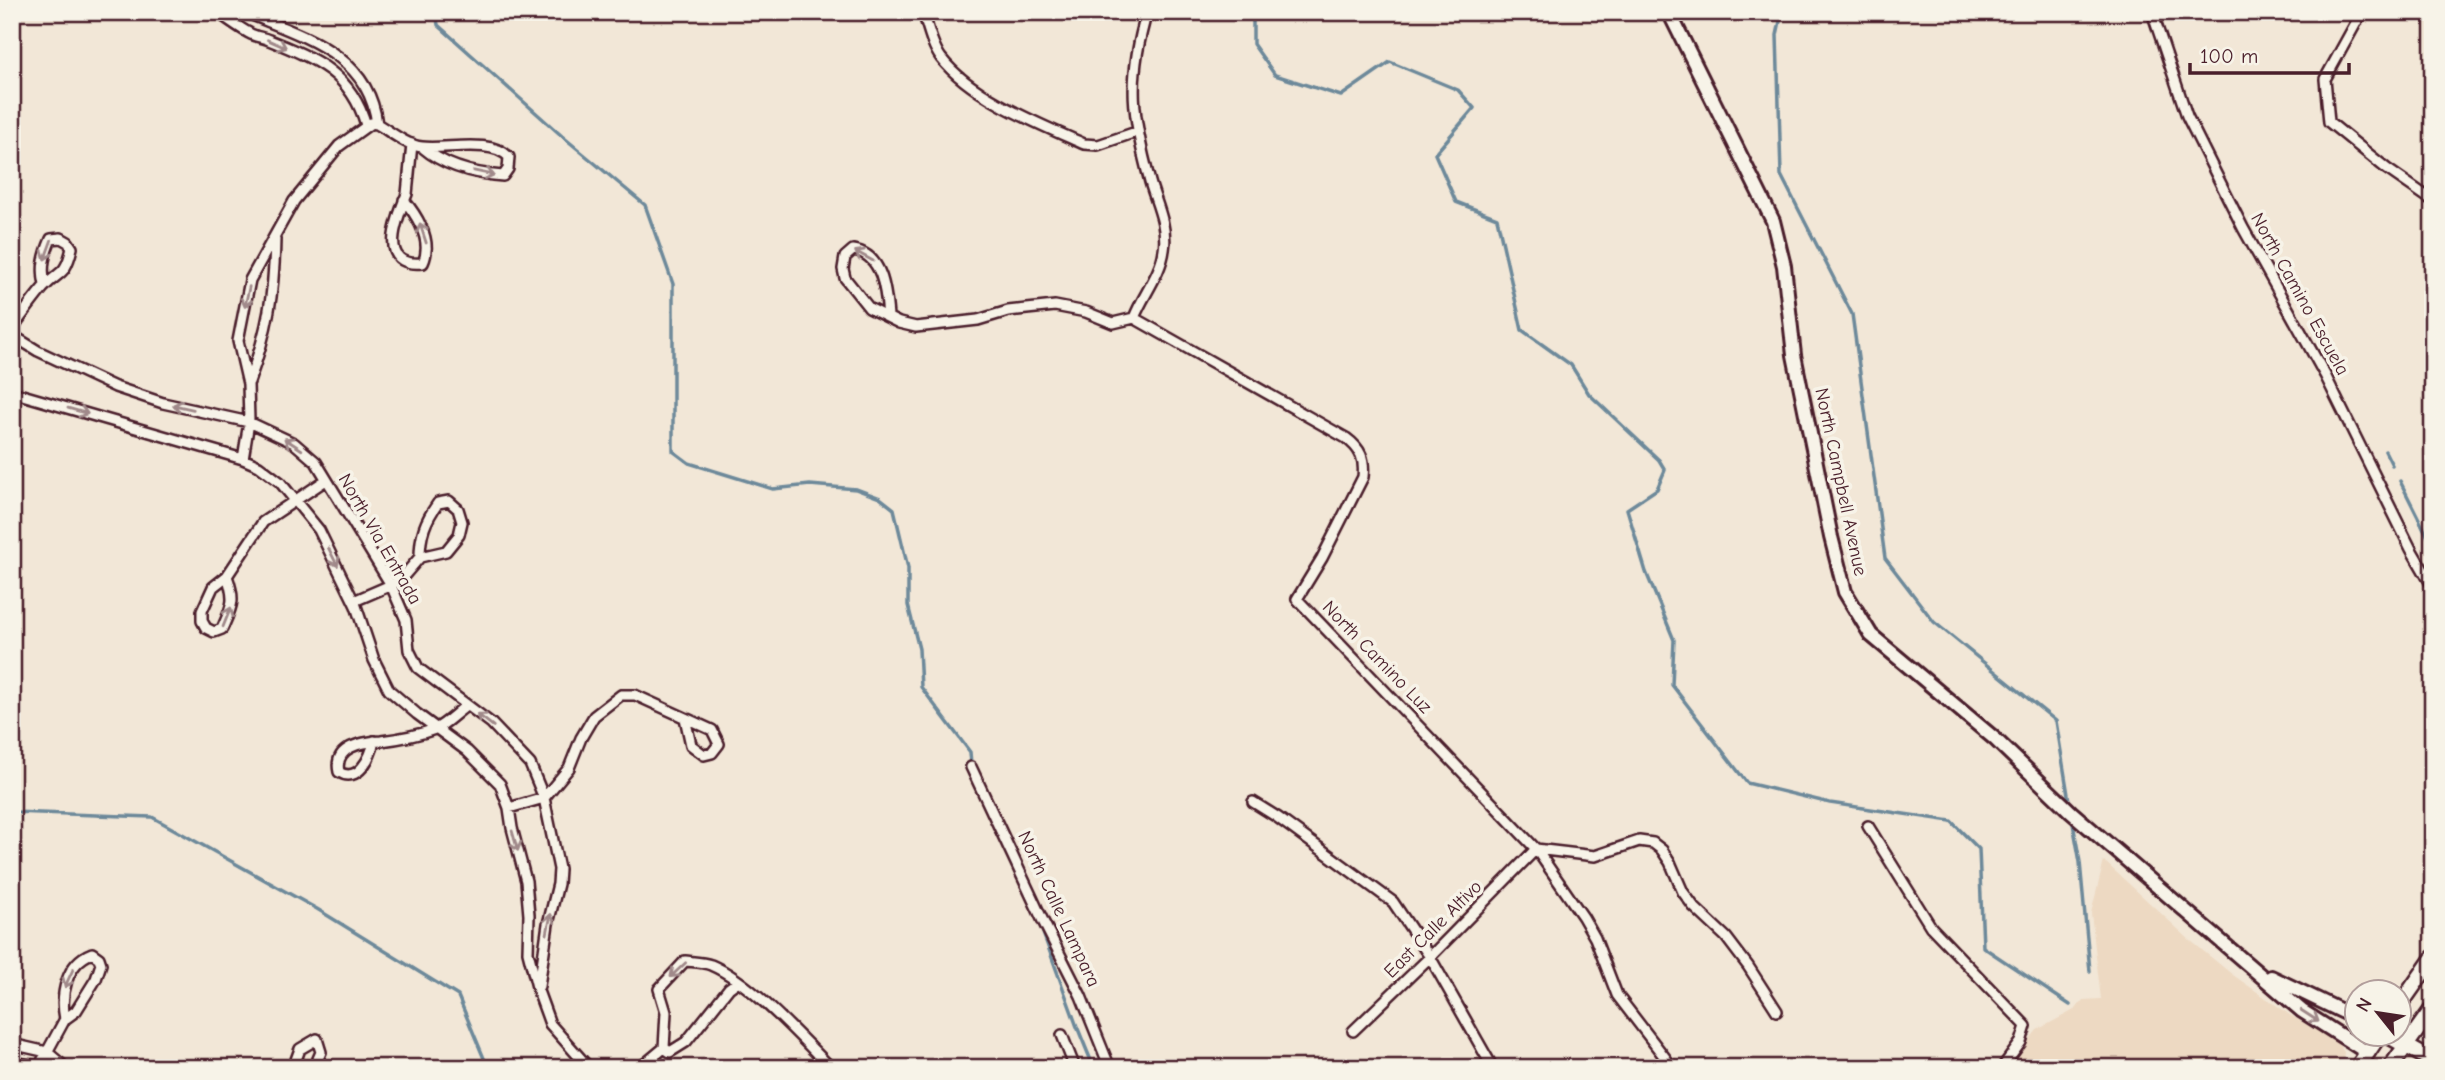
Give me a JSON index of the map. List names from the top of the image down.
{
  "streets": {
    "main road": ["North Campbell Avenue"],
    "street": [
      "North Camino Escuela",
      "North Via Entrada",
      "North Camino Luz",
      "North Calle Lampara",
      "East Calle Altivo"
    ]
  },
  "crossings": [
    ["North Camino Luz", "East Calle Altivo"]
  ],
  "scale_bar": "100 m",
  "north": "top left"
}
